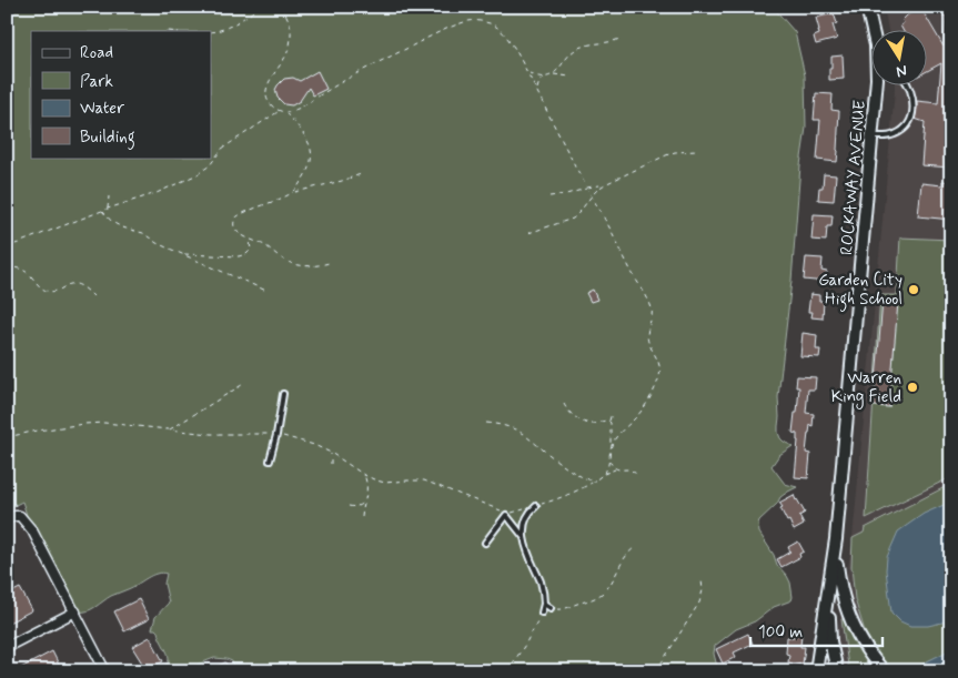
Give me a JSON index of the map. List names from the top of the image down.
{
  "streets": {
    "main road": ["ROCKAWAY AVENUE"]
  },
  "places": ["Garden City High School", "Warren King Field"],
  "legend": [
    "Road",
    "Park",
    "Water",
    "Building"
  ],
  "scale_bar": "100 m",
  "north": "bottom"
}
